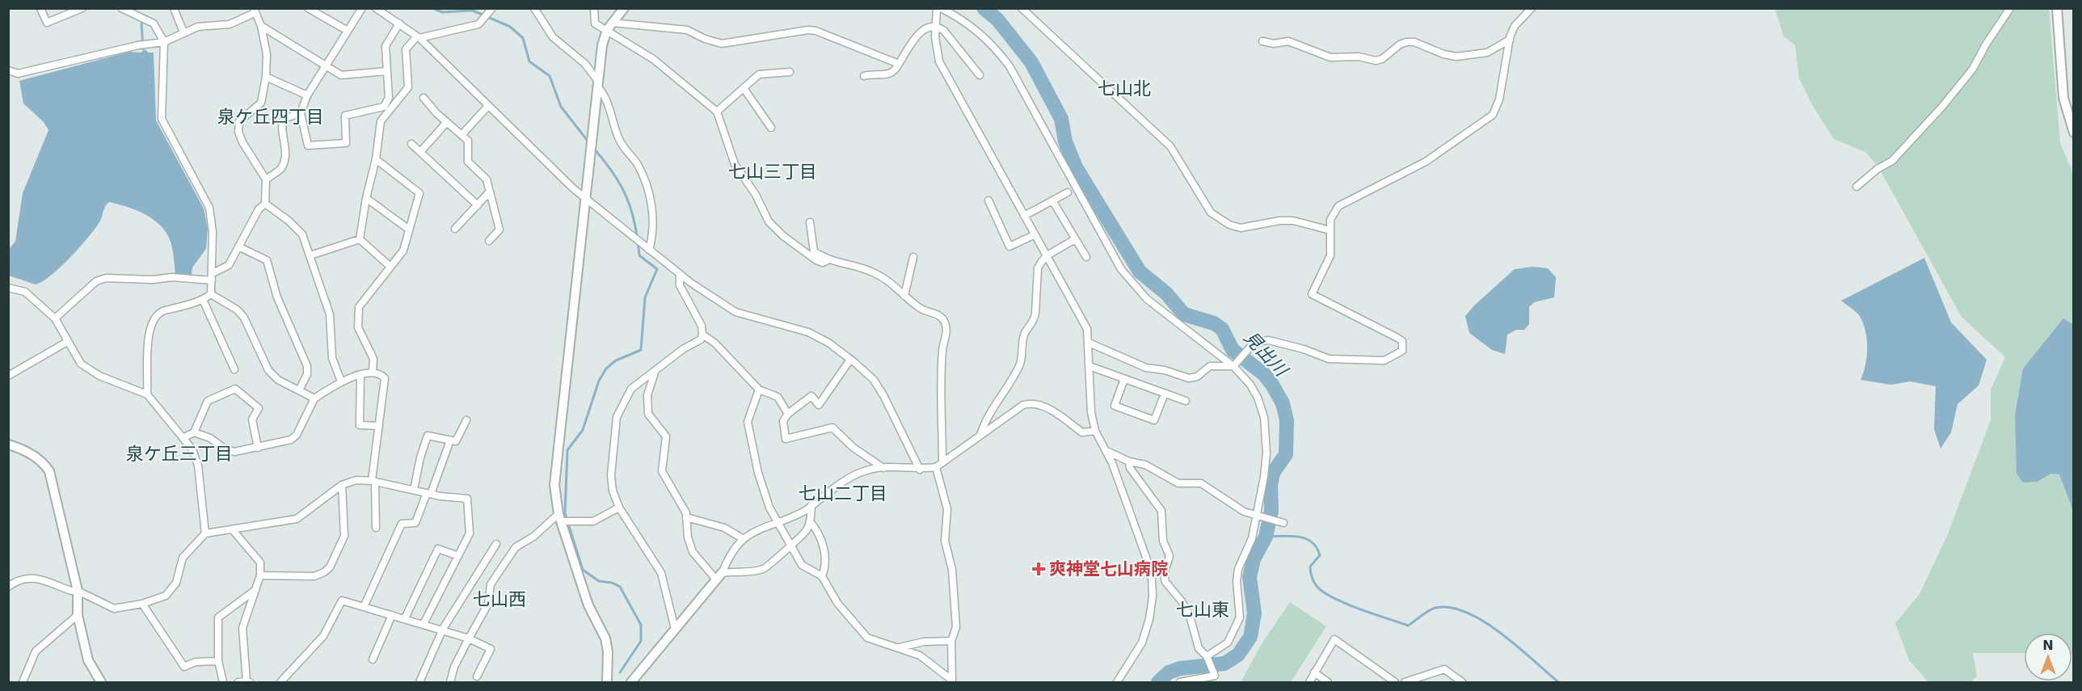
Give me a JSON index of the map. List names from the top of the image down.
{
  "districts": [
    "七山北",
    "泉ケ丘四丁目",
    "七山三丁目",
    "泉ケ丘三丁目",
    "七山二丁目",
    "七山西",
    "七山東"
  ],
  "water": ["見出川"],
  "places": {
    "health": ["爽神堂七山病院"]
  },
  "north": "top"
}
